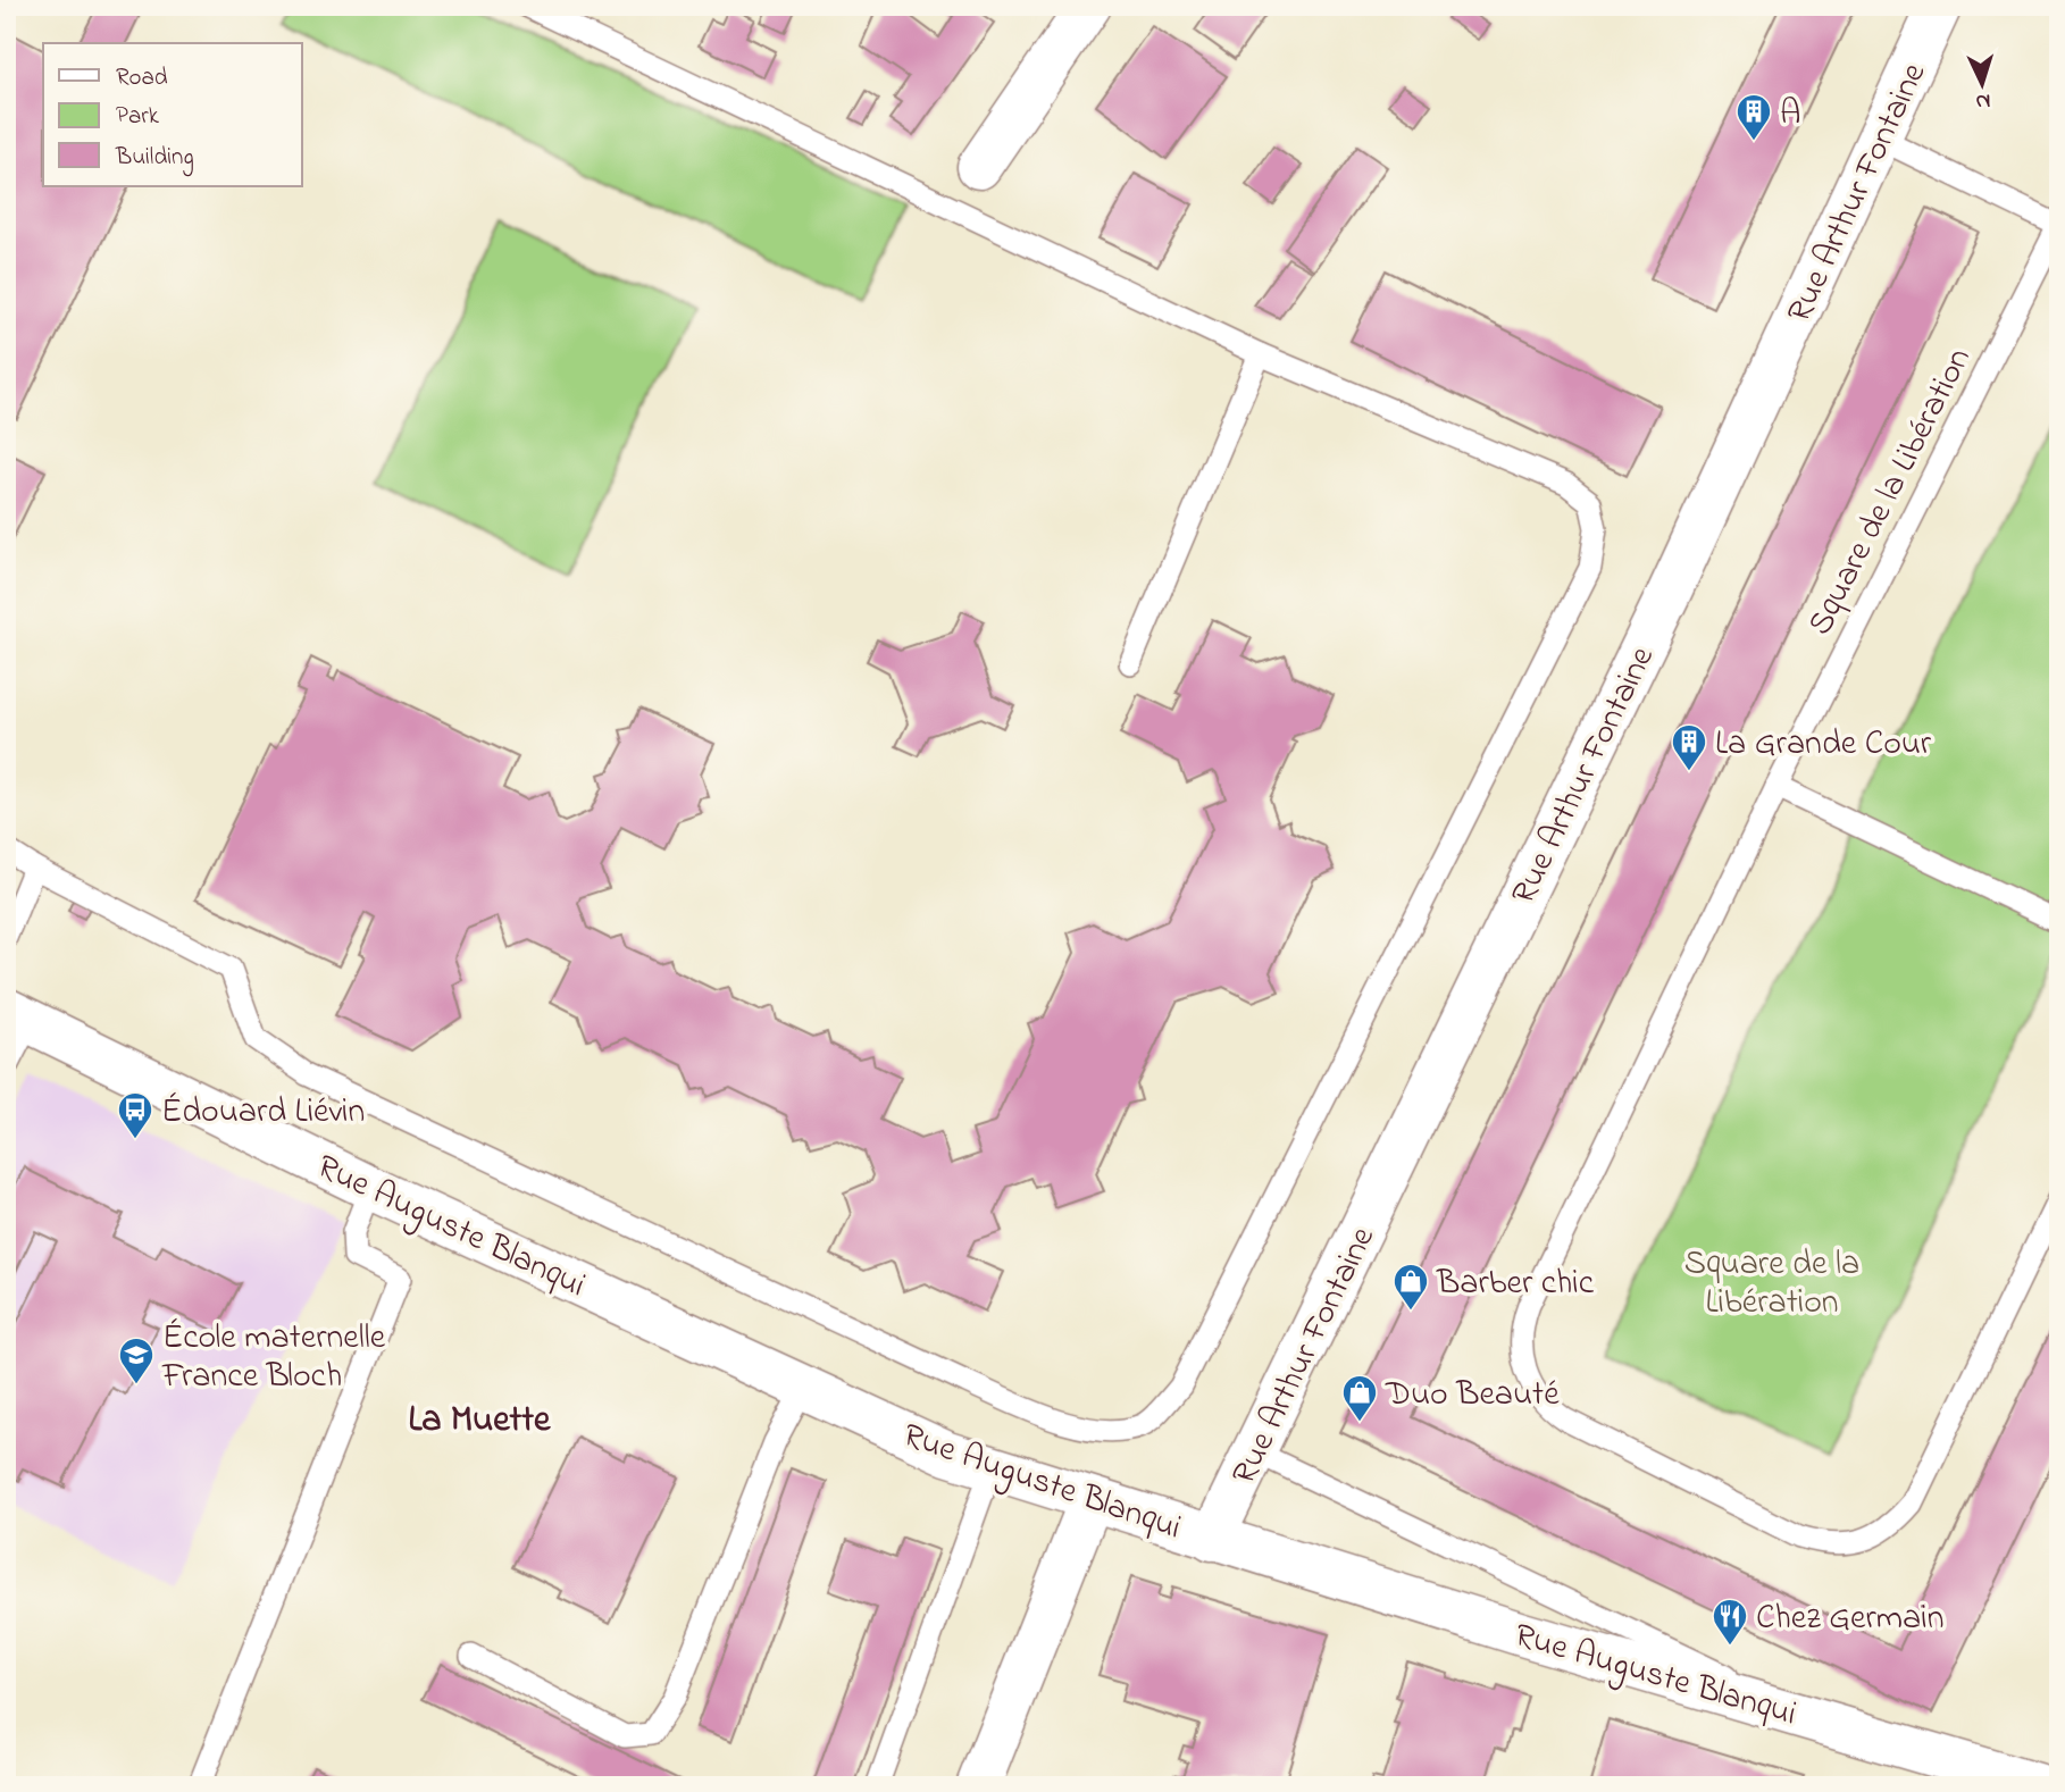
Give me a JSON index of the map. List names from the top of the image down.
{
  "streets": {
    "street": ["Rue Arthur Fontaine", "Rue Auguste Blanqui"],
    "lane": ["Square de la Libération"]
  },
  "crossings": [
    ["Rue Arthur Fontaine", "Rue Auguste Blanqui"]
  ],
  "districts": ["La Muette"],
  "parks": ["Square de la Libération"],
  "places": {
    "building": ["A", "La Grande Cour"],
    "bus stop": ["Édouard Liévin"],
    "shop": ["Barber chic", "Duo Beauté"],
    "school or university": ["École maternelle France Bloch"],
    "restaurant": ["Chez Germain"]
  },
  "legend": ["Road", "Park", "Building"],
  "north": "bottom"
}
